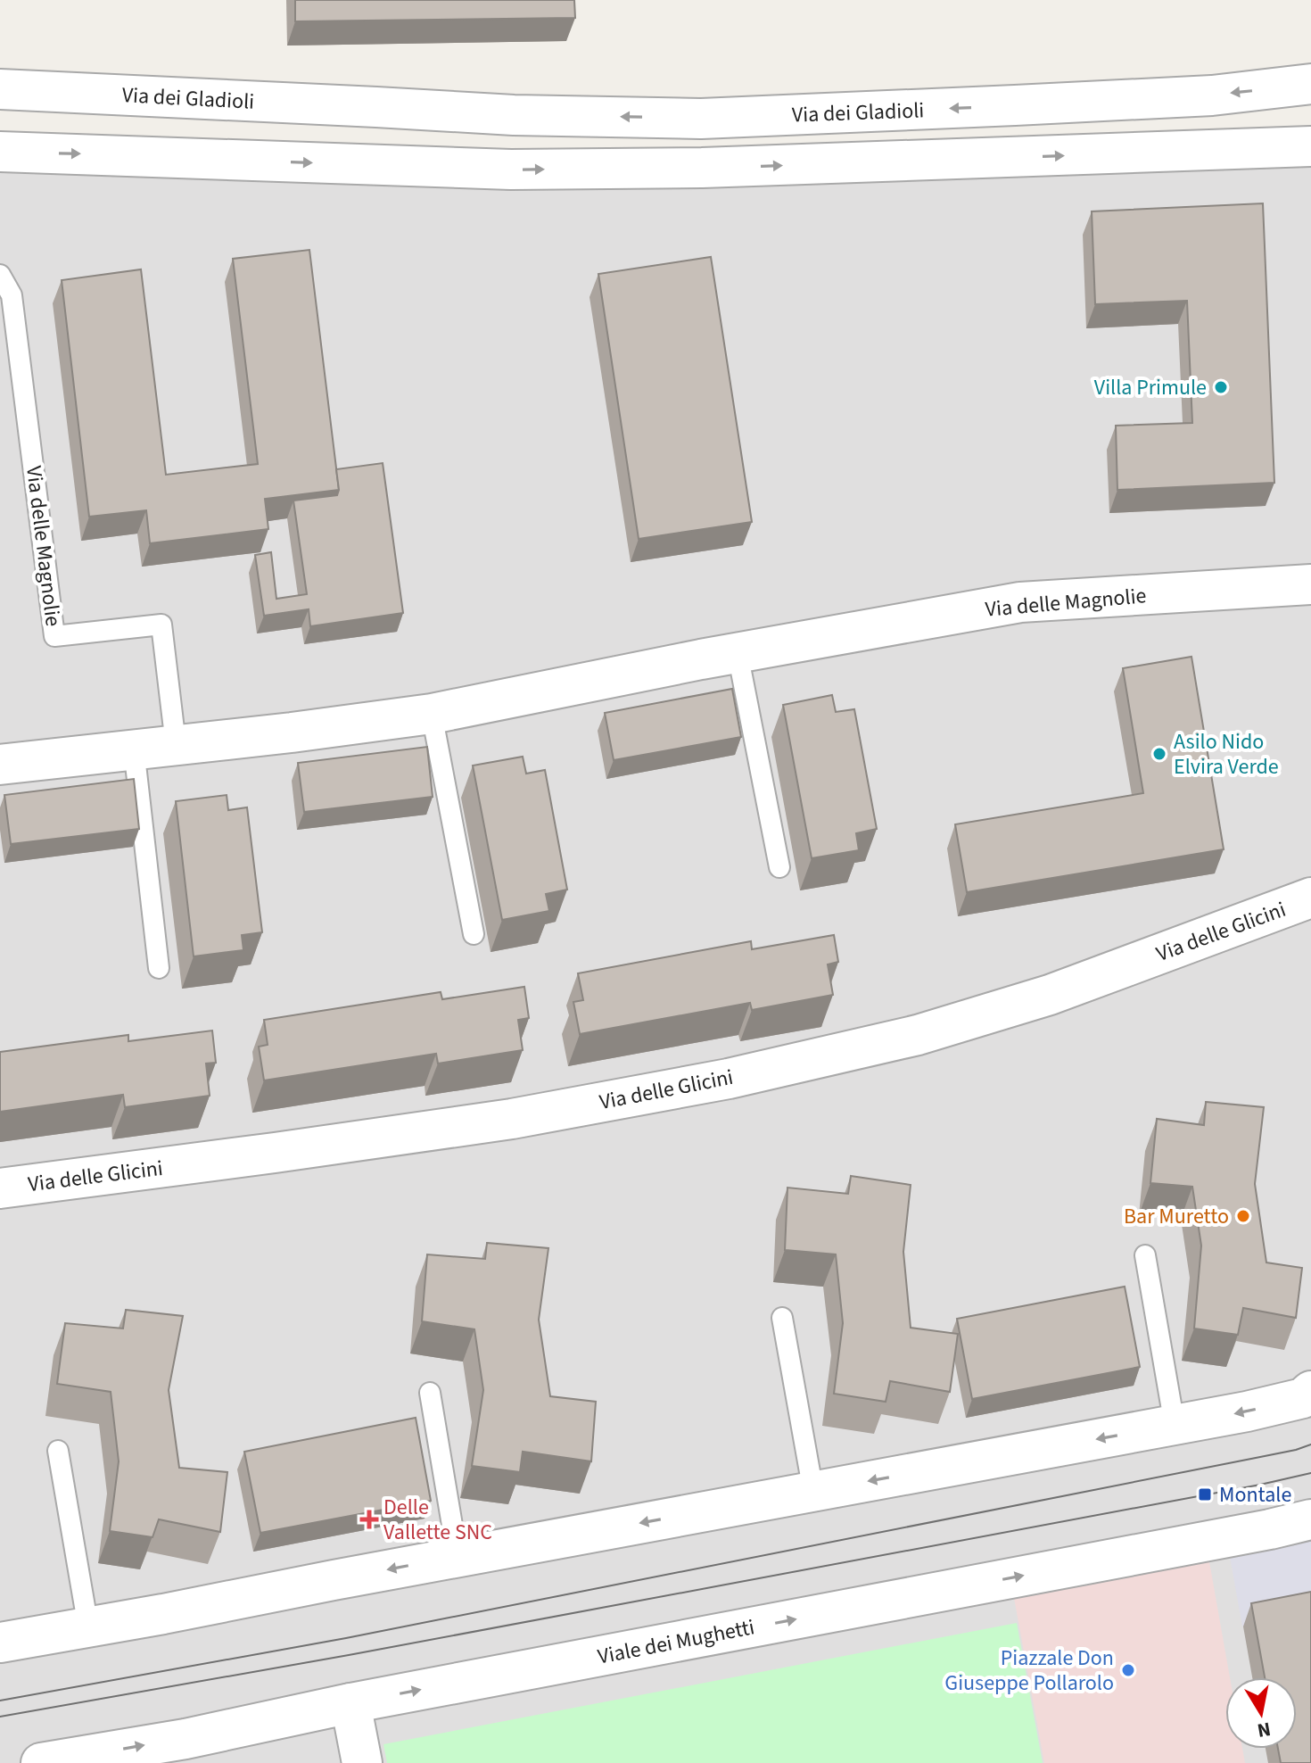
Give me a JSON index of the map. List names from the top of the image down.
{
  "streets": {
    "street": [
      "Via dei Gladioli",
      "Via delle Magnolie",
      "Via delle Glicini",
      "Viale dei Mughetti"
    ]
  },
  "places": {
    "other": [
      "Villa Primule",
      "Asilo Nido Elvira Verde",
      "Bar Muretto",
      "Piazzale Don Giuseppe Pollarolo"
    ],
    "transit": ["Montale"],
    "health": ["Delle Vallette SNC"]
  },
  "north": "bottom"
}
